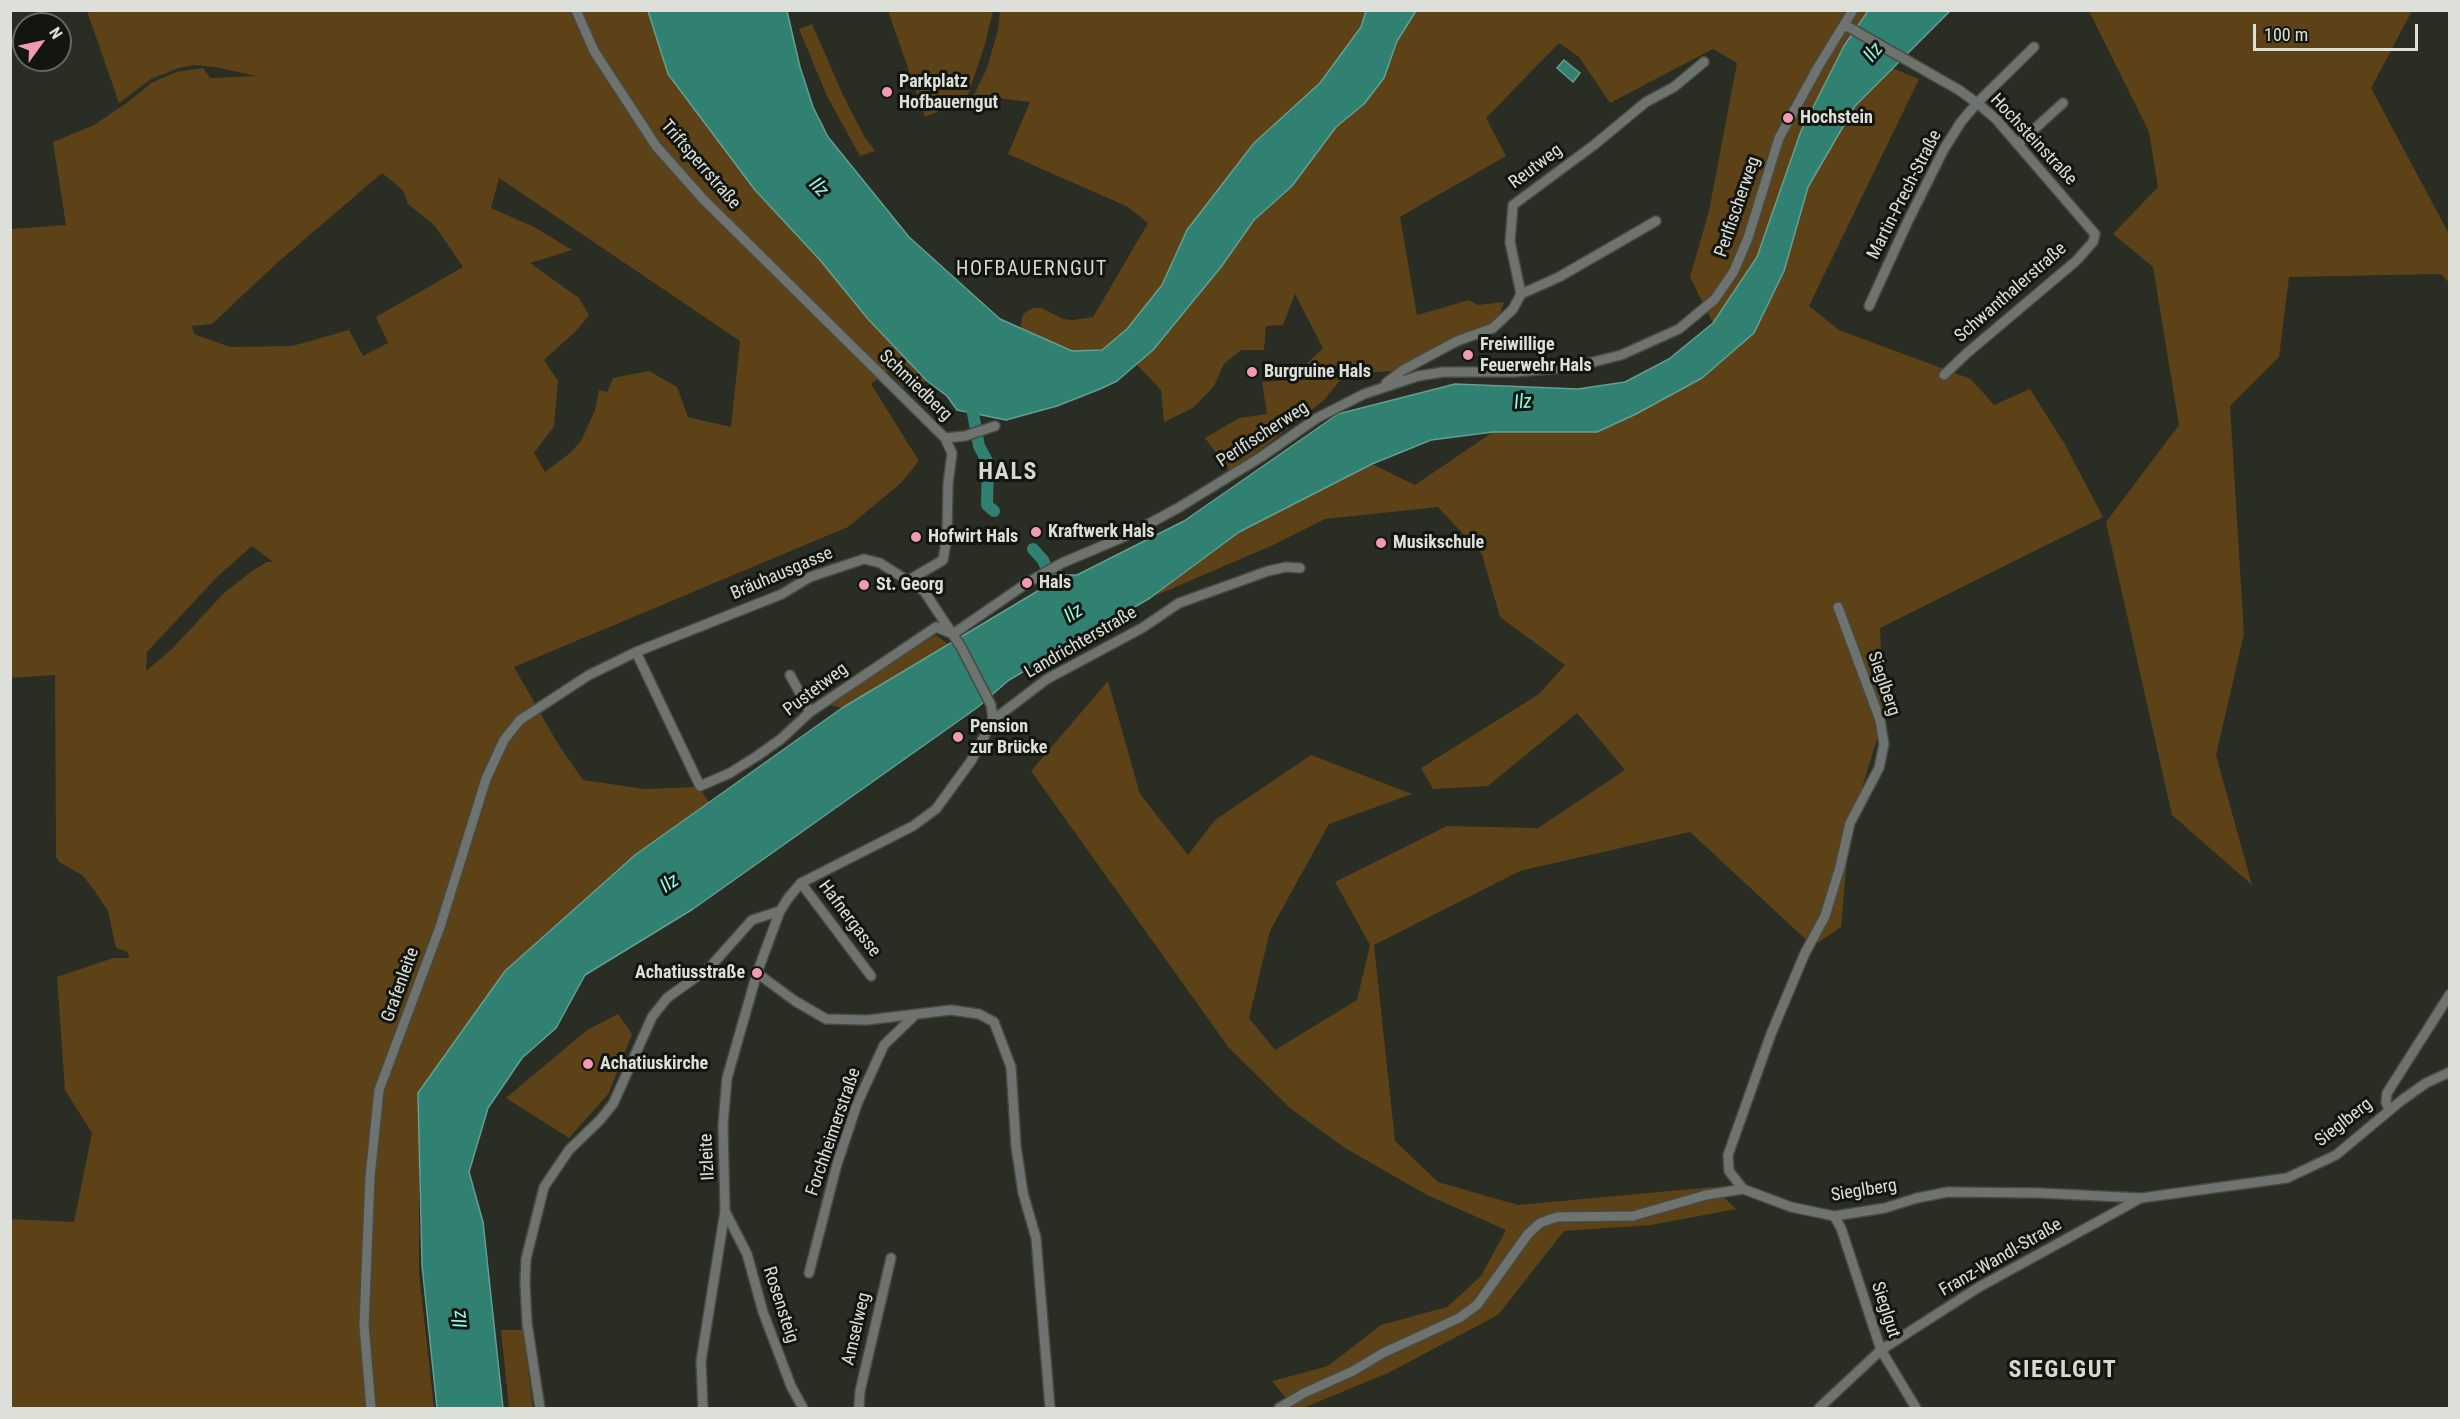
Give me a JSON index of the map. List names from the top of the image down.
{
  "streets": {
    "street": [
      "Hochsteinstraße",
      "Triftsperrstraße",
      "Reutweg",
      "Martin-Prech-Straße",
      "Perlfischerweg",
      "Schwanthalerstraße",
      "Schmiedberg",
      "Bräuhausgasse",
      "Landrichterstraße",
      "Sieglberg",
      "Pustetweg",
      "Hafnergasse",
      "Grafenleite",
      "Forchheimerstraße",
      "Ilzleite",
      "Franz-Wandl-Straße",
      "Rosensteig",
      "Sieglgut",
      "Amselweg"
    ]
  },
  "crossings": [
    ["Hochsteinstraße", "Martin-Prech-Straße"],
    ["Hochsteinstraße", "Perlfischerweg"],
    ["Hochsteinstraße", "Schwanthalerstraße"],
    ["Triftsperrstraße", "Schmiedberg"],
    ["Perlfischerweg", "Bräuhausgasse"],
    ["Perlfischerweg", "Pustetweg"],
    ["Schmiedberg", "Bräuhausgasse"],
    ["Bräuhausgasse", "Landrichterstraße"],
    ["Bräuhausgasse", "Pustetweg"],
    ["Bräuhausgasse", "Grafenleite"],
    ["Landrichterstraße", "Hafnergasse"],
    ["Landrichterstraße", "Ilzleite"],
    ["Sieglberg", "Franz-Wandl-Straße"],
    ["Sieglberg", "Sieglgut"],
    ["Pustetweg", "Grafenleite"],
    ["Ilzleite", "Rosensteig"],
    ["Franz-Wandl-Straße", "Sieglgut"]
  ],
  "districts": ["HOFBAUERNGUT", "HALS", "SIEGLGUT"],
  "water": ["Ilz"],
  "places": [
    "Parkplatz Hofbauerngut",
    "Hochstein",
    "Freiwillige Feuerwehr Hals",
    "Burgruine Hals",
    "Kraftwerk Hals",
    "Hofwirt Hals",
    "Musikschule",
    "Hals",
    "St. Georg",
    "Pension zur Brücke",
    "Achatiusstraße",
    "Achatiuskirche"
  ],
  "scale_bar": "100 m",
  "north": "top right"
}
